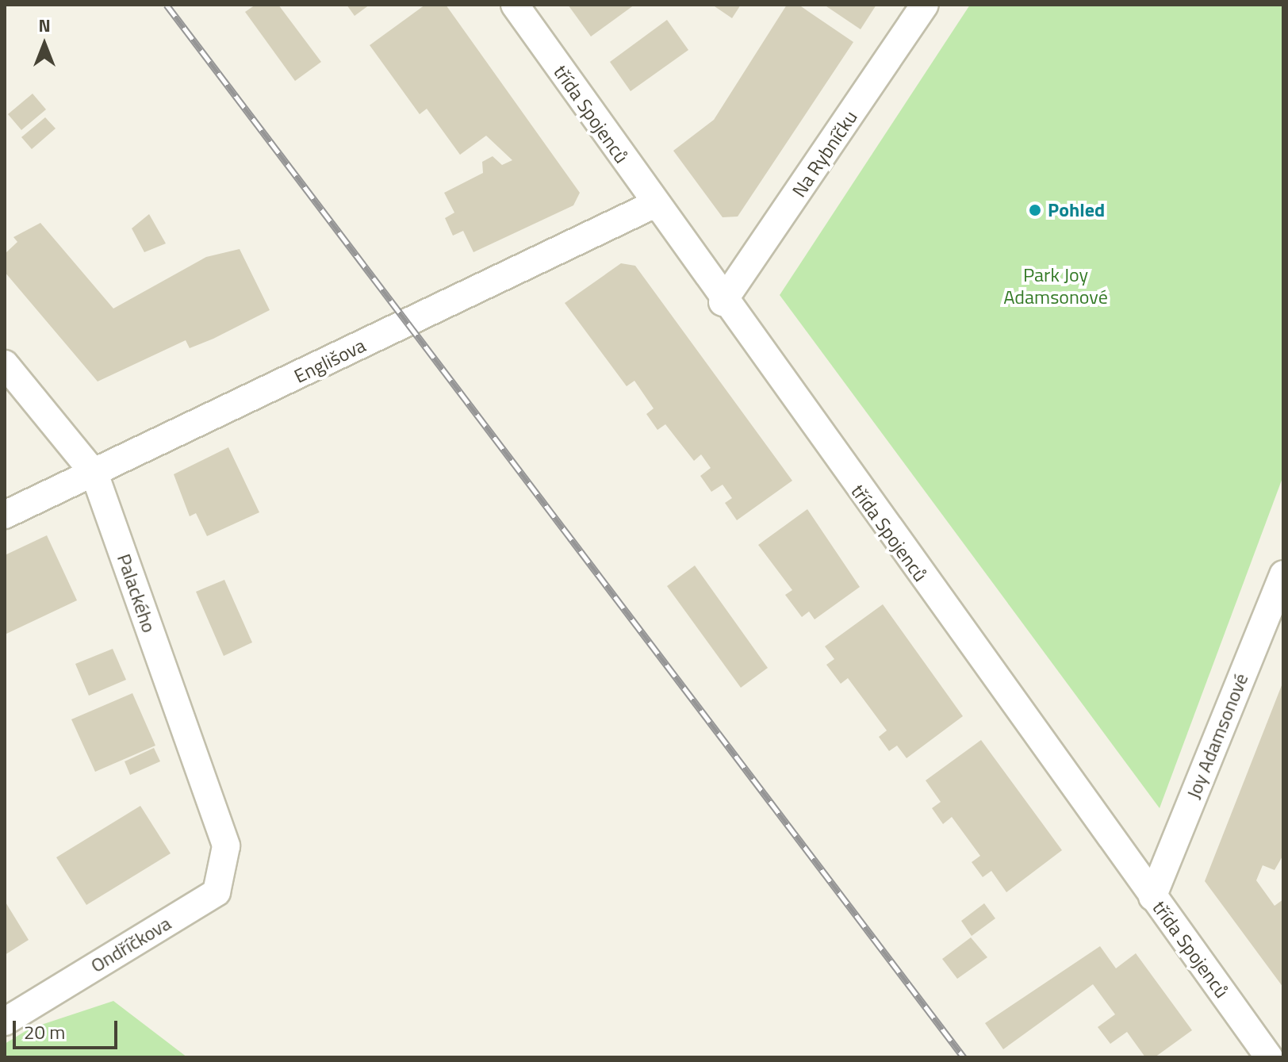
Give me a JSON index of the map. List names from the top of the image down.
{
  "streets": {
    "street": [
      "třída Spojenců",
      "Na Rybníčku",
      "Englišova",
      "Palackého",
      "Joy Adamsonové",
      "Ondříčkova"
    ]
  },
  "crossings": [
    ["třída Spojenců", "Na Rybníčku"],
    ["třída Spojenců", "Englišova"],
    ["třída Spojenců", "Joy Adamsonové"],
    ["Englišova", "Palackého"],
    ["Palackého", "Ondříčkova"]
  ],
  "parks": ["Park Joy Adamsonové"],
  "places": ["Pohled"],
  "scale_bar": "20 m",
  "north": "top"
}
